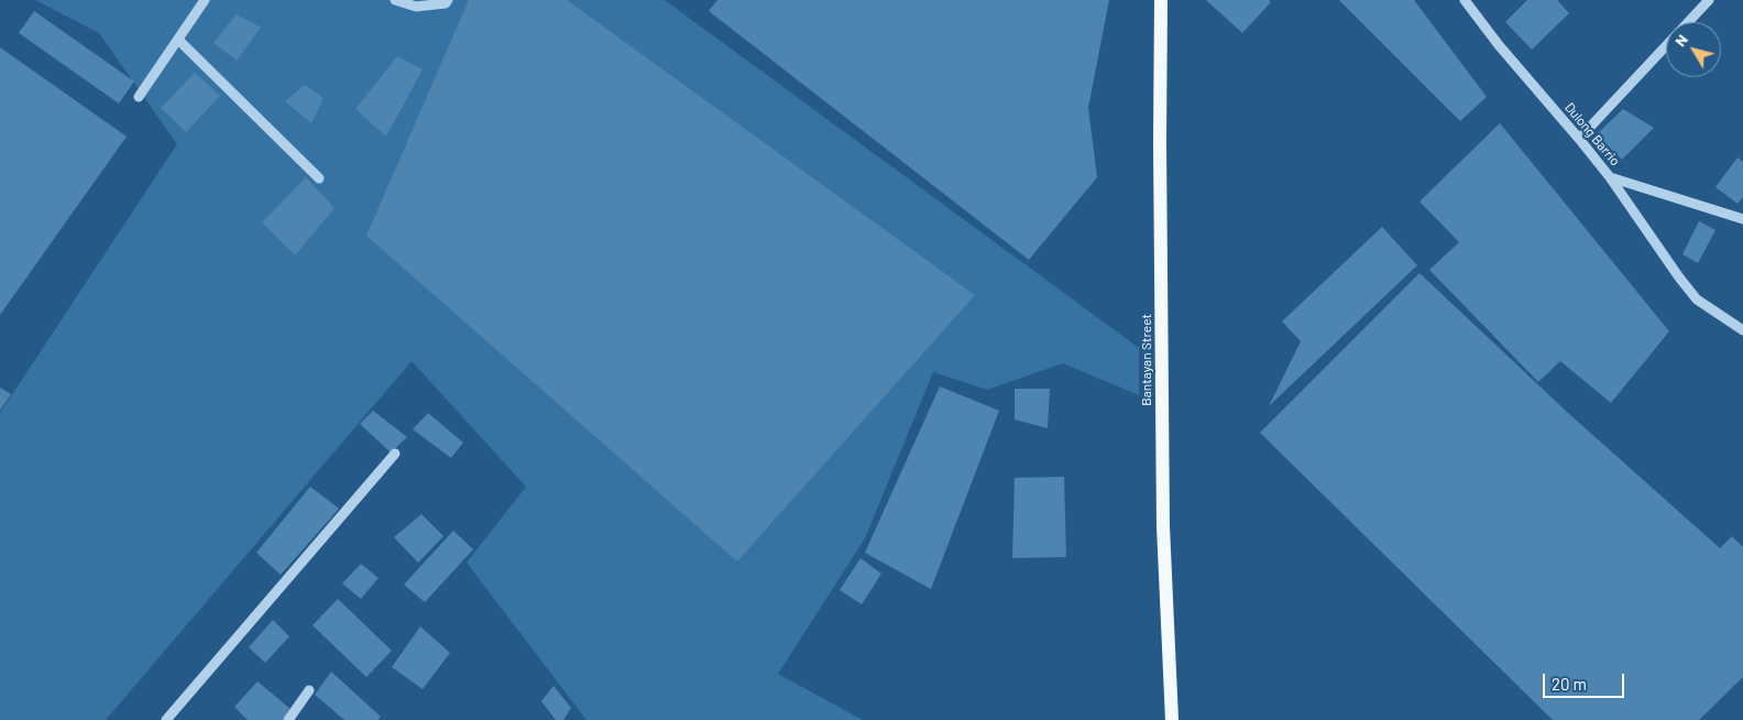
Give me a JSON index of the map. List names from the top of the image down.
{
  "streets": {
    "main road": ["Bantayan Street"],
    "street": ["Dulong Barrio"]
  },
  "scale_bar": "20 m",
  "north": "top left"
}
